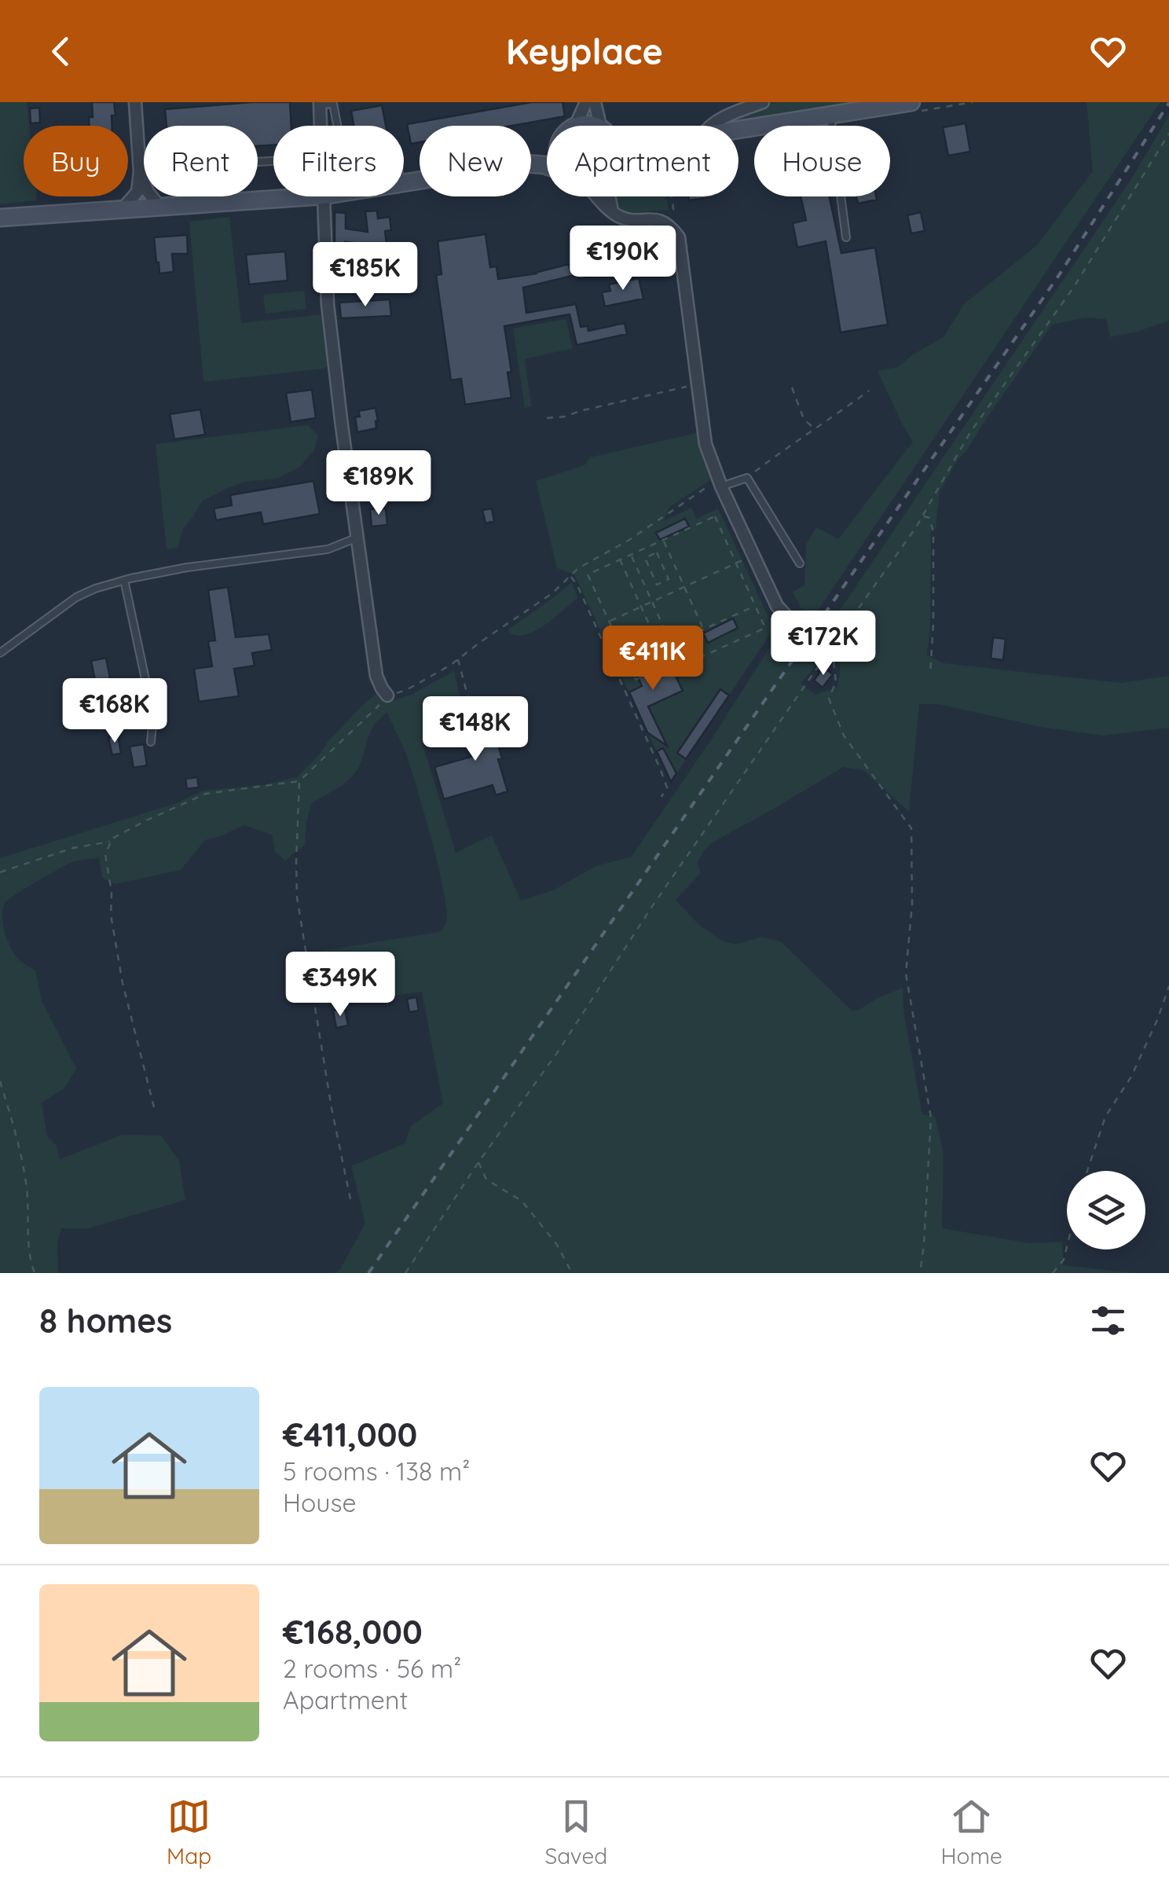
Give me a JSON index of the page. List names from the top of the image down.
{
  "page": {
    "header": "Keyplace",
    "chip": [
      "Buy",
      "Rent",
      "Filters",
      "New",
      "Apartment",
      "House"
    ],
    "price": [
      "€190K",
      "€185K",
      "€189K",
      "€172K",
      "€411K",
      "€168K",
      "€148K",
      "€349K"
    ],
    "heading": "8 homes",
    "list": [
      {
        "name": "€411,000",
        "note": "5 rooms · 138 m² · House"
      },
      {
        "name": "€168,000",
        "note": "2 rooms · 56 m² · Apartment"
      }
    ],
    "tabs": ["Map", "Saved", "Home"]
  }
}
